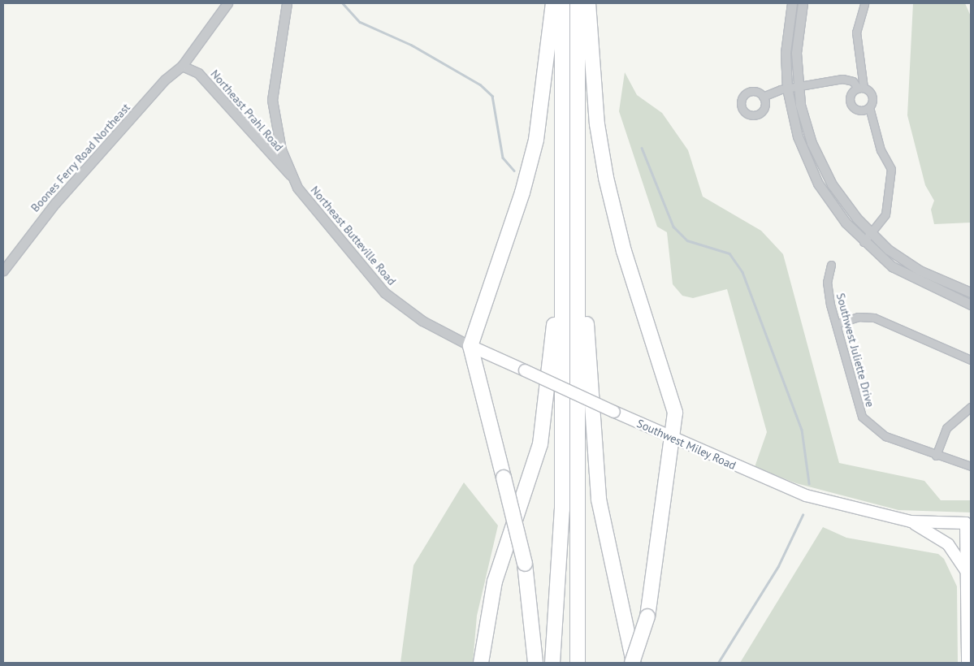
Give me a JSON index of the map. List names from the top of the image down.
{
  "streets": {
    "main road": ["Southwest Miley Road"],
    "street": [
      "Northeast Prahl Road",
      "Boones Ferry Road Northeast",
      "Northeast Butteville Road",
      "Southwest Juliette Drive"
    ]
  },
  "crossings": [
    ["Northeast Prahl Road", "Boones Ferry Road Northeast"],
    ["Northeast Prahl Road", "Northeast Butteville Road"],
    ["Northeast Butteville Road", "Southwest Miley Road"]
  ]
}
